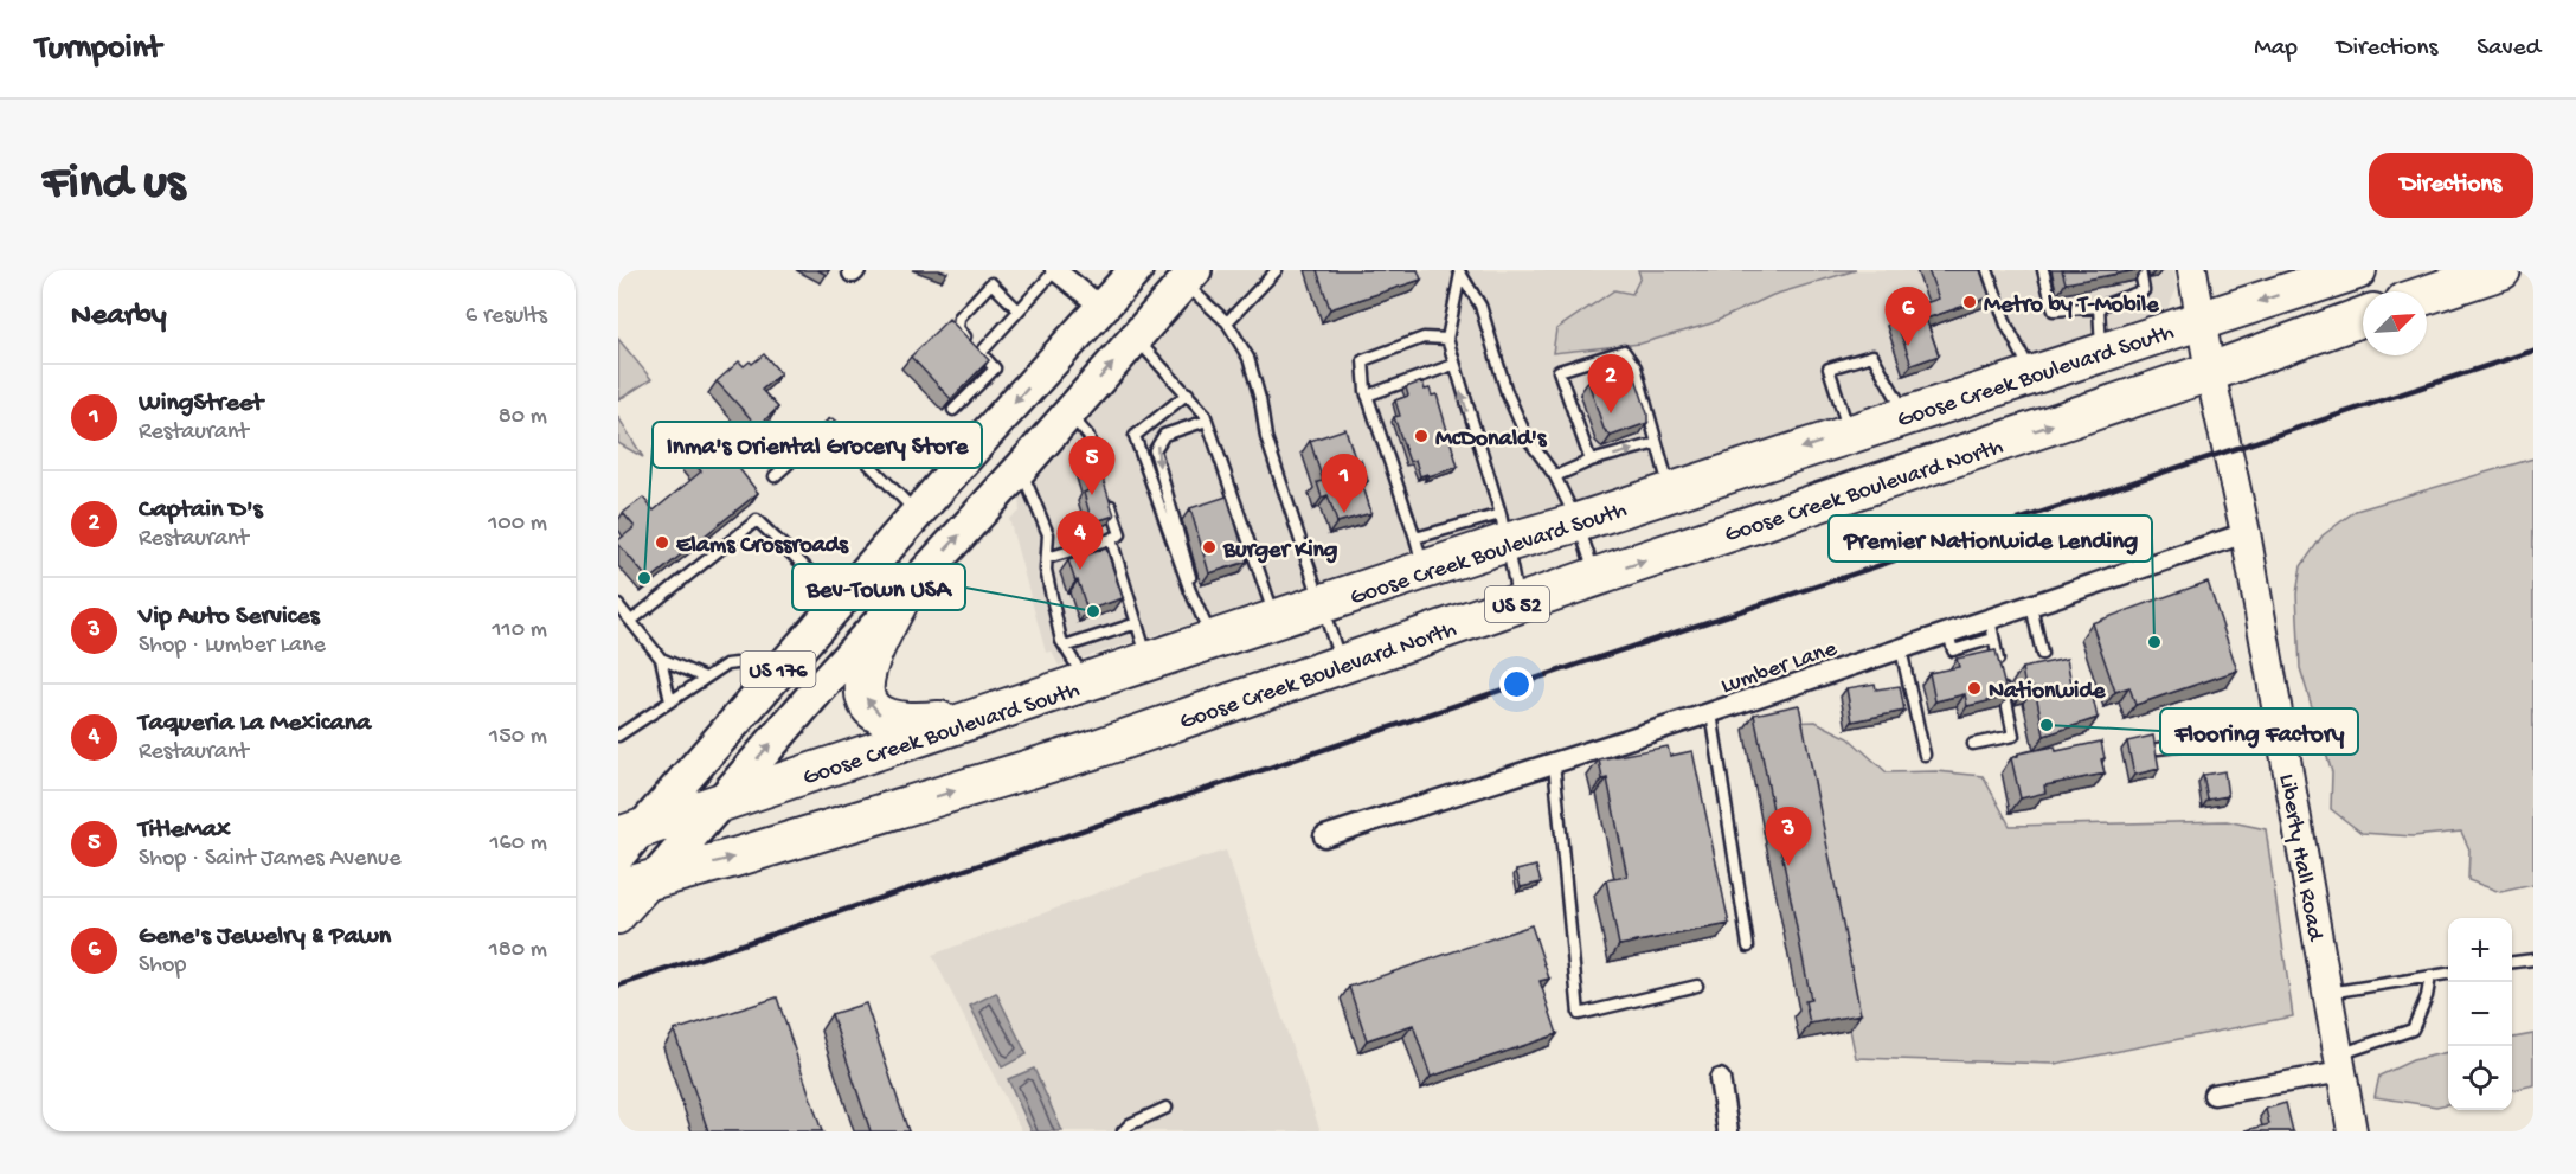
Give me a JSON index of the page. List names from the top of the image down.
{
  "streets": {
    "highway": ["Goose Creek Boulevard South", "Goose Creek Boulevard North", "US 52"],
    "main road": ["US 176", "Liberty Hall Road"],
    "street": ["Lumber Lane"]
  },
  "crossings": [
    ["Goose Creek Boulevard South", "US 176"],
    ["Goose Creek Boulevard South", "Liberty Hall Road"],
    ["Goose Creek Boulevard North", "US 176"],
    ["Goose Creek Boulevard North", "Liberty Hall Road"],
    ["Lumber Lane", "Liberty Hall Road"]
  ],
  "one_way": ["Goose Creek Boulevard North"],
  "places": [
    "Metro by T-Mobile",
    "McDonald's",
    "Elams Crossroads",
    "Burger King",
    "Inma's Oriental Grocery Store",
    "Bev-Town USA",
    "Premier Nationwide Lending",
    "Nationwide",
    "Flooring Factory"
  ],
  "north": "top right",
  "page": {
    "header": "Turnpoint",
    "nav": ["Map", "Directions", "Saved"],
    "buttons": "Directions",
    "title": "Find us",
    "heading": ["Nearby", "6 results"],
    "pins": [
      "6",
      "2",
      "5",
      "1",
      "4",
      "3"
    ],
    "list": [
      {
        "mark": "1",
        "name": "WingStreet",
        "note": "Restaurant",
        "value": "80 m"
      },
      {
        "mark": "2",
        "name": "Captain D's",
        "note": "Restaurant",
        "value": "100 m"
      },
      {
        "mark": "3",
        "name": "Vip Auto Services",
        "note": "Shop · Lumber Lane",
        "value": "110 m"
      },
      {
        "mark": "4",
        "name": "Taqueria La Mexicana",
        "note": "Restaurant",
        "value": "150 m"
      },
      {
        "mark": "5",
        "name": "TitleMax",
        "note": "Shop · Saint James Avenue",
        "value": "160 m"
      },
      {
        "mark": "6",
        "name": "Gene's Jewelry & Pawn",
        "note": "Shop",
        "value": "180 m"
      }
    ],
    "map_buttons": ["+", "−"]
  }
}
